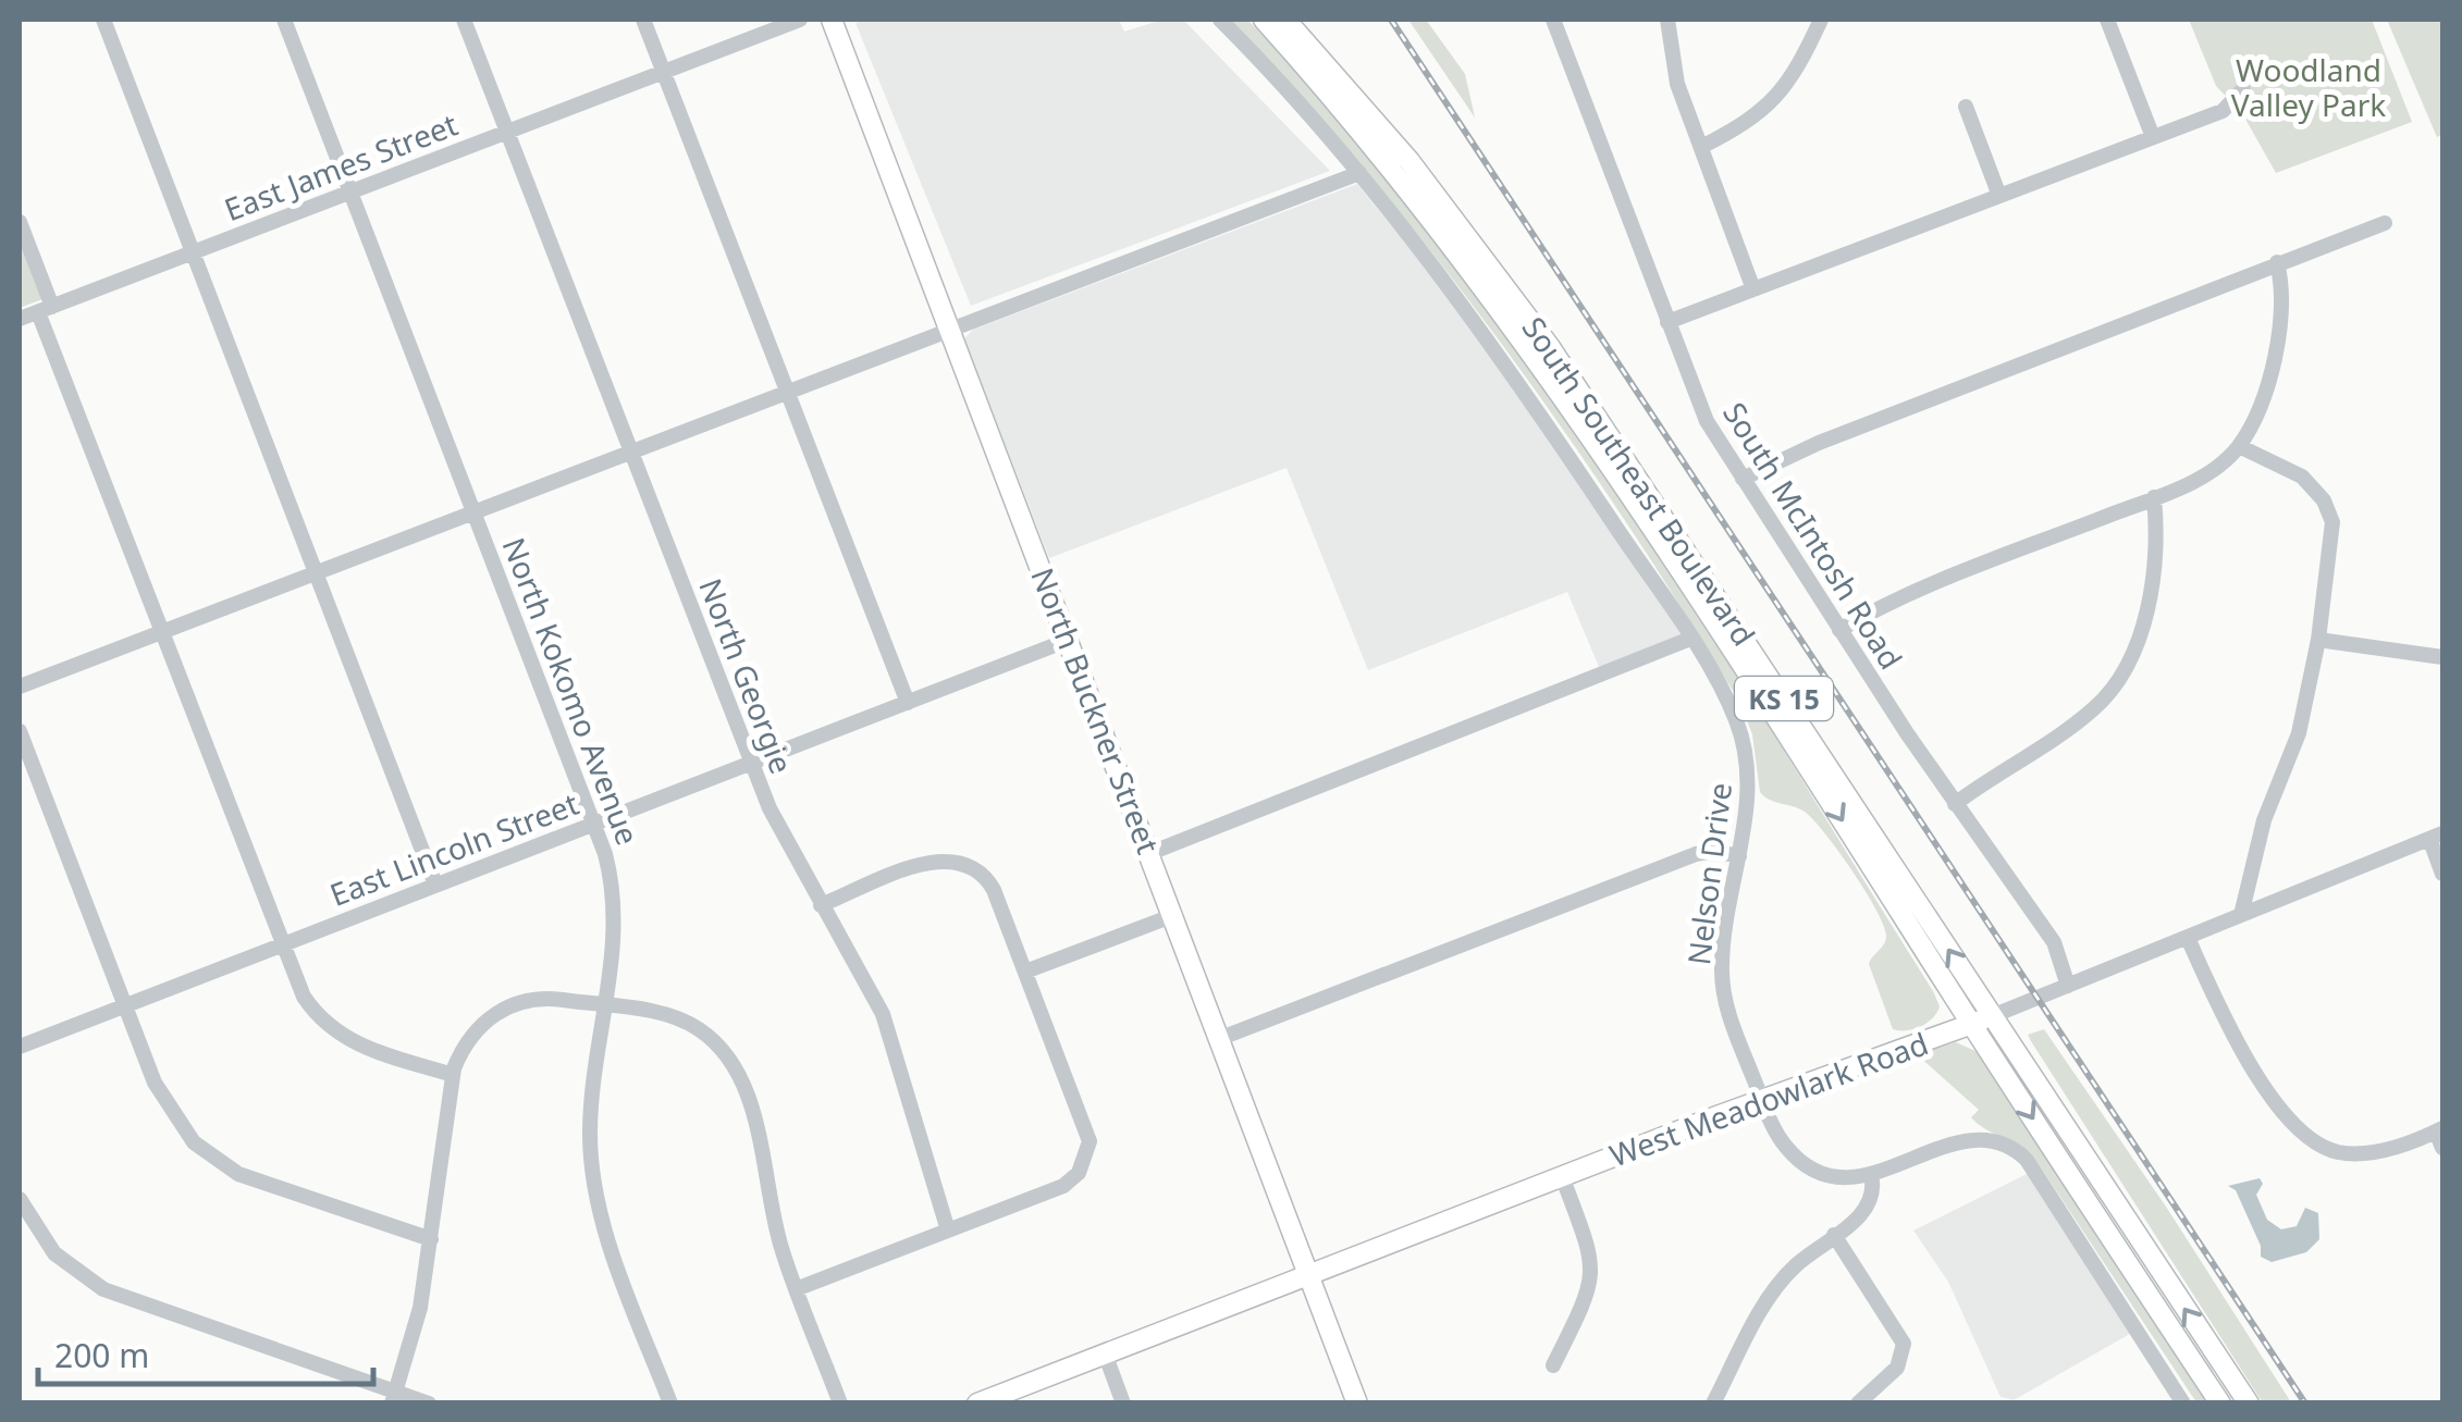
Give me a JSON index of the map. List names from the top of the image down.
{
  "streets": {
    "main road": [
      "South Southeast Boulevard",
      "KS 15",
      "North Buckner Street",
      "West Meadowlark Road"
    ],
    "street": [
      "East James Street",
      "South McIntosh Road",
      "North Georgie",
      "North Kokomo Avenue",
      "East Lincoln Street",
      "Nelson Drive"
    ]
  },
  "crossings": [
    ["East James Street", "North Georgie"],
    ["East James Street", "North Kokomo Avenue"],
    ["South Southeast Boulevard", "West Meadowlark Road"],
    ["South McIntosh Road", "West Meadowlark Road"],
    ["North Georgie", "East Lincoln Street"],
    ["North Kokomo Avenue", "East Lincoln Street"],
    ["North Buckner Street", "East Lincoln Street"],
    ["North Buckner Street", "West Meadowlark Road"],
    ["Nelson Drive", "West Meadowlark Road"]
  ],
  "parks": ["Woodland Valley Park"],
  "scale_bar": "200 m"
}
